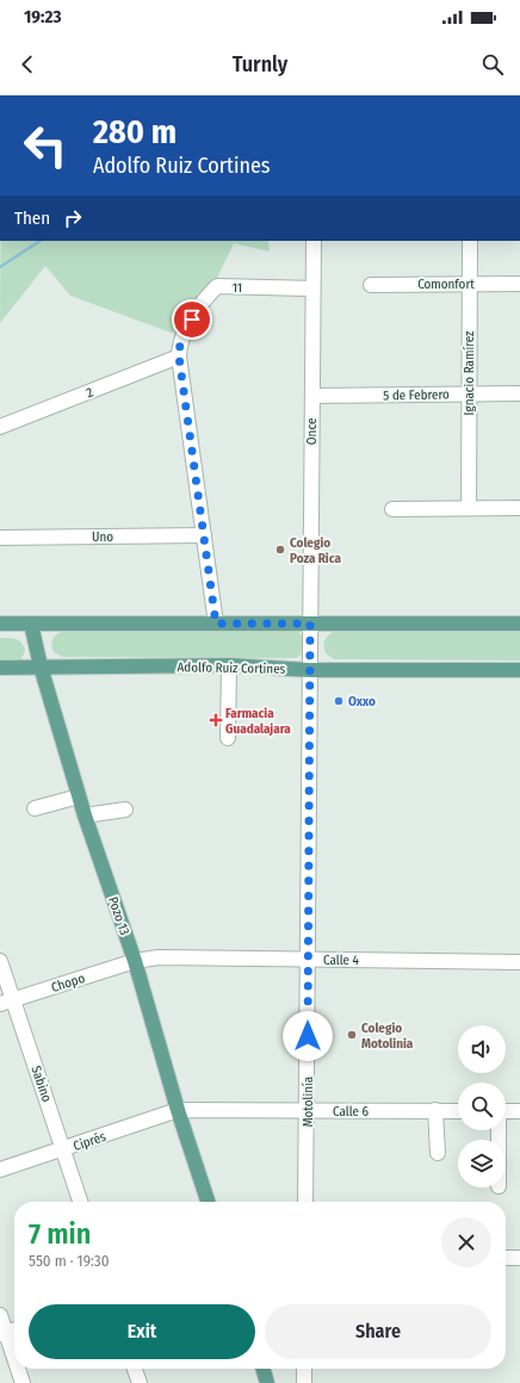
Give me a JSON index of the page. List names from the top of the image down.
{
  "streets": {
    "main road": ["Adolfo Ruiz Cortines", "Pozo 13"],
    "street": [
      "Comonfort",
      "11",
      "Ignacio Ramírez",
      "2",
      "5 de Febrero",
      "Once",
      "Uno",
      "Calle 4",
      "Chopo",
      "Sabino",
      "Motolinía",
      "Calle 6",
      "Ciprés"
    ]
  },
  "crossings": [
    ["Comonfort", "Ignacio Ramírez"],
    ["11", "2"],
    ["11", "Once"],
    ["Ignacio Ramírez", "5 de Febrero"],
    ["5 de Febrero", "Once"],
    ["Once", "Motolinía"],
    ["Adolfo Ruiz Cortines", "Pozo 13"],
    ["Adolfo Ruiz Cortines", "Motolinía"],
    ["Pozo 13", "Calle 4"],
    ["Pozo 13", "Chopo"],
    ["Pozo 13", "Calle 6"],
    ["Pozo 13", "Ciprés"],
    ["Calle 4", "Chopo"],
    ["Calle 4", "Motolinía"],
    ["Chopo", "Sabino"],
    ["Sabino", "Ciprés"],
    ["Motolinía", "Calle 6"],
    ["Calle 6", "Ciprés"]
  ],
  "places": {
    "other": ["Colegio Poza Rica", "Oxxo", "Colegio Motolinia"],
    "health": ["Farmacia Guadalajara"]
  },
  "page": {
    "status": "19:23",
    "header": "Turnly",
    "turn": ["280 m", "Adolfo Ruiz Cortines"],
    "then": "Then",
    "heading": ["7 min", "550 m · 19:30"],
    "buttons": ["Exit", "Share"]
  }
}
